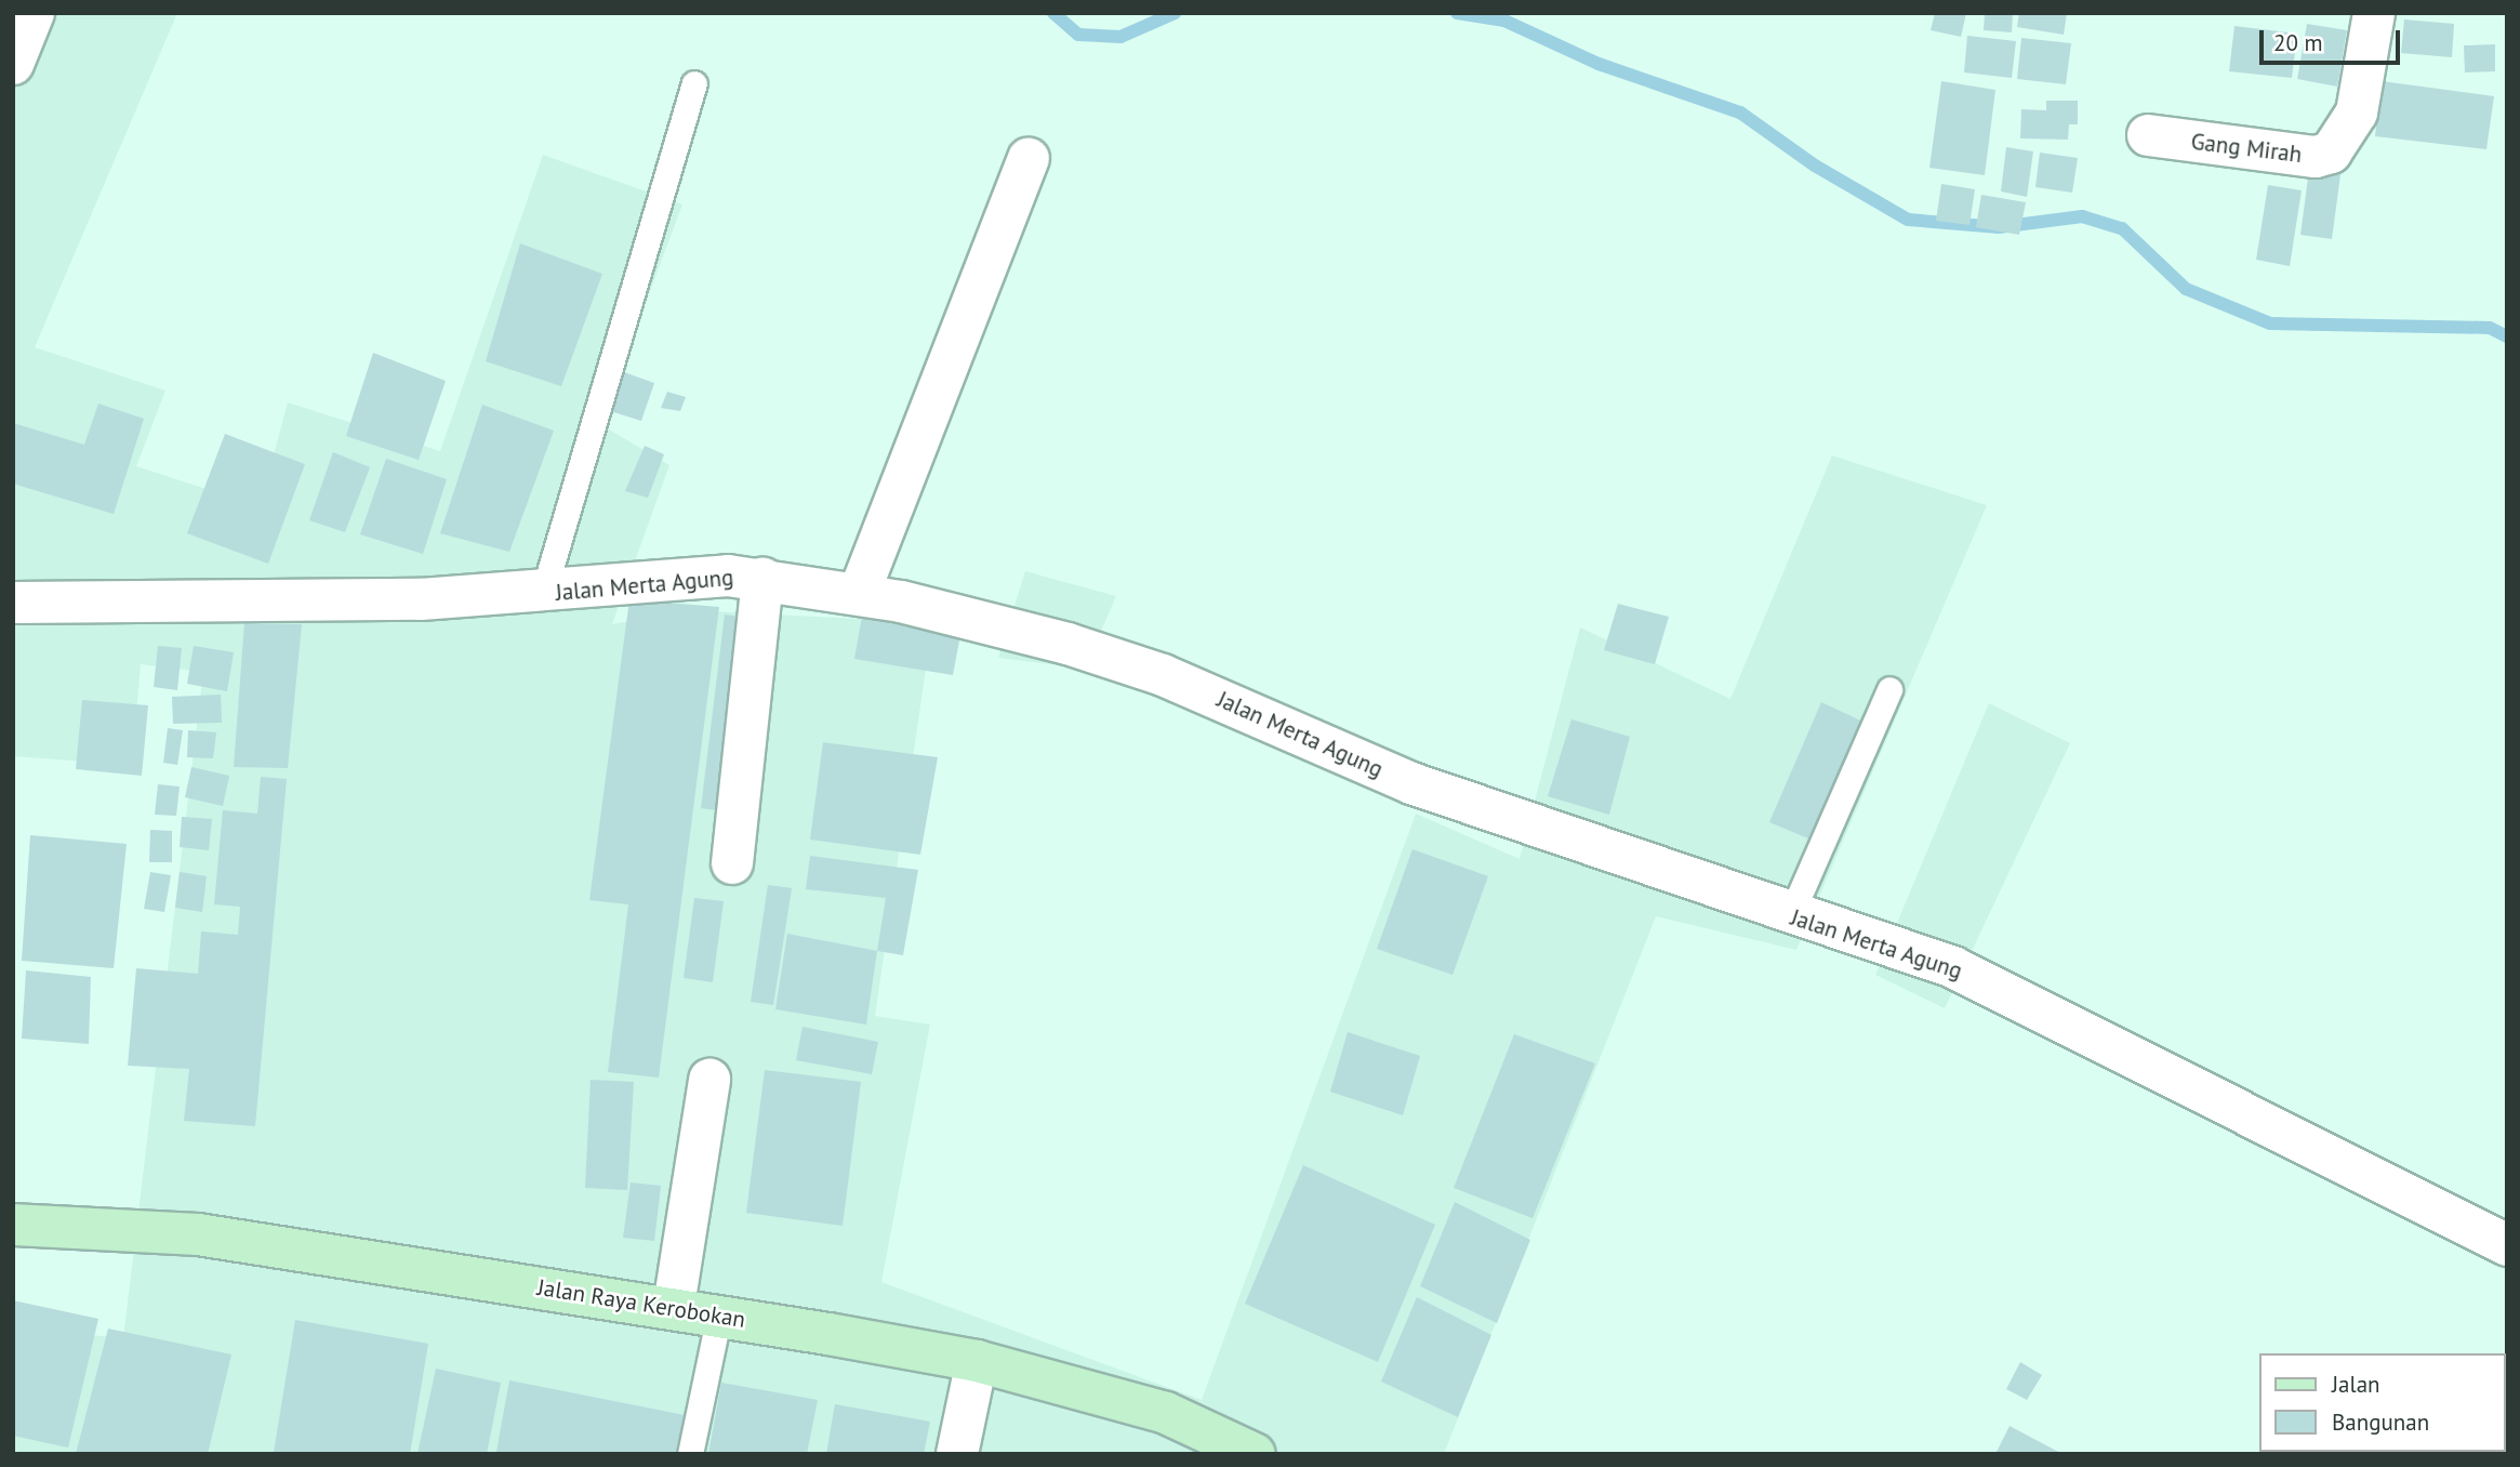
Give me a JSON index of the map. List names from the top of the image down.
{
  "streets": {
    "main road": ["Jalan Raya Kerobokan"],
    "street": ["Gang Mirah", "Jalan Merta Agung"]
  },
  "legend": ["Jalan", "Bangunan"],
  "scale_bar": "20 m"
}
